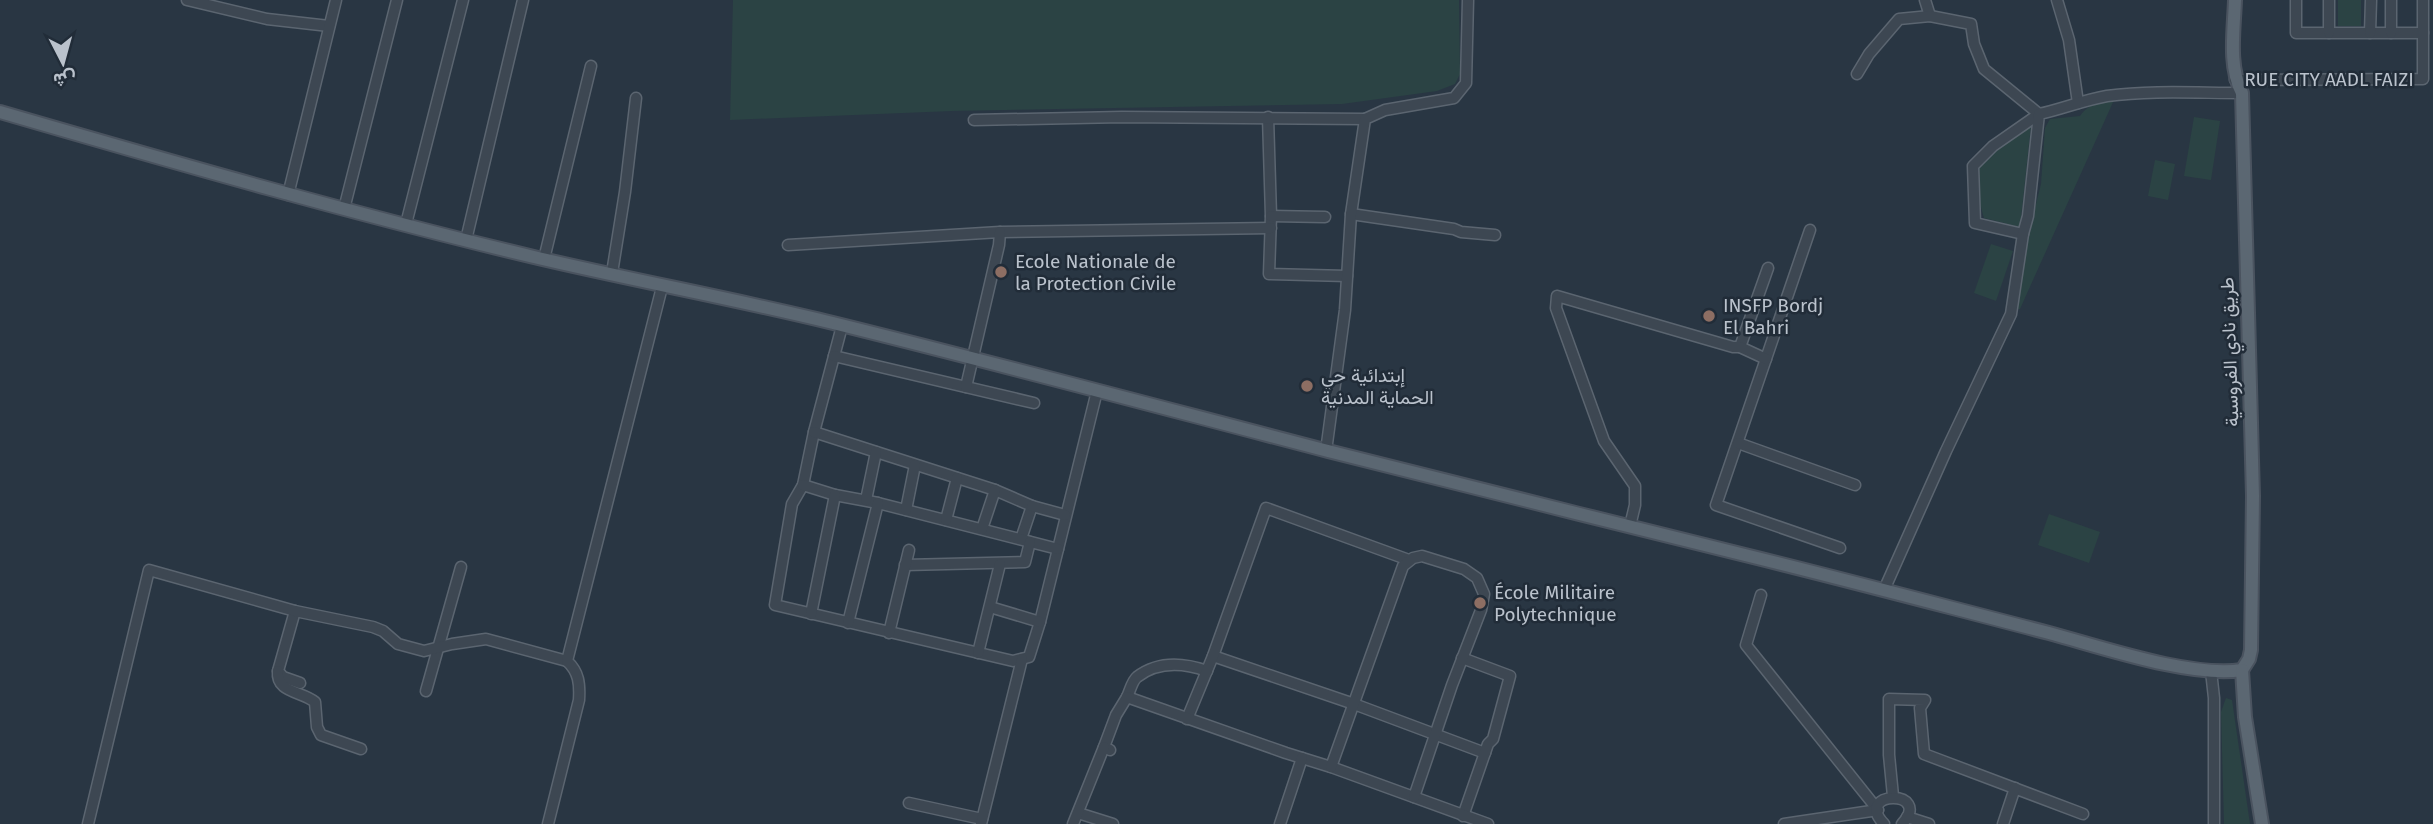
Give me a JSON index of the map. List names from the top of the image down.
{
  "streets": {
    "main road": ["طريق نادي الفروسية"],
    "street": ["RUE CITY AADL FAIZI"]
  },
  "crossings": [
    ["RUE CITY AADL FAIZI", "طريق نادي الفروسية"]
  ],
  "places": [
    "Ecole Nationale de la Protection Civile",
    "INSFP Bordj El Bahri",
    "إبتدائية حي الحماية المدنية",
    "École Militaire Polytechnique"
  ],
  "north": "bottom"
}
